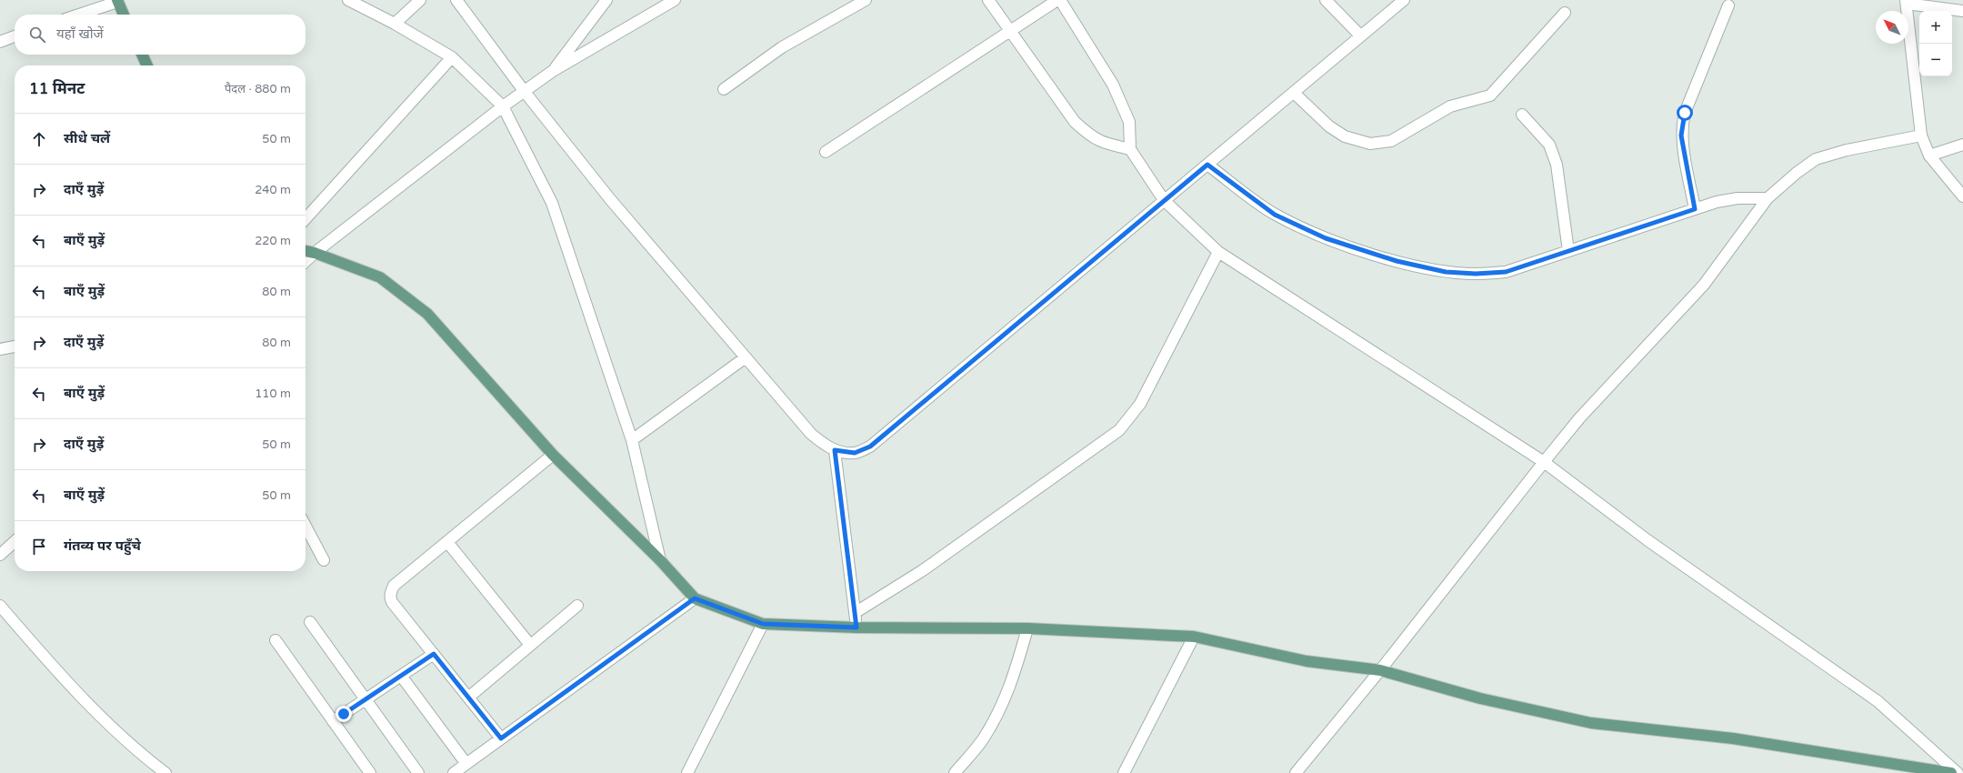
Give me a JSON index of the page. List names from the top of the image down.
{
  "north": "top left",
  "page": {
    "map_buttons": ["+", "−"],
    "search": "यहाँ खोजें",
    "heading": ["11 मिनट", "पैदल · 880 m"],
    "list": [
      ["सीधे चलें", "50 m"],
      ["दाएँ मुड़ें", "240 m"],
      ["बाएँ मुड़ें", "220 m"],
      ["बाएँ मुड़ें", "80 m"],
      ["दाएँ मुड़ें", "80 m"],
      ["बाएँ मुड़ें", "110 m"],
      ["दाएँ मुड़ें", "50 m"],
      ["बाएँ मुड़ें", "50 m"],
      "गंतव्य पर पहुँचे"
    ]
  }
}
